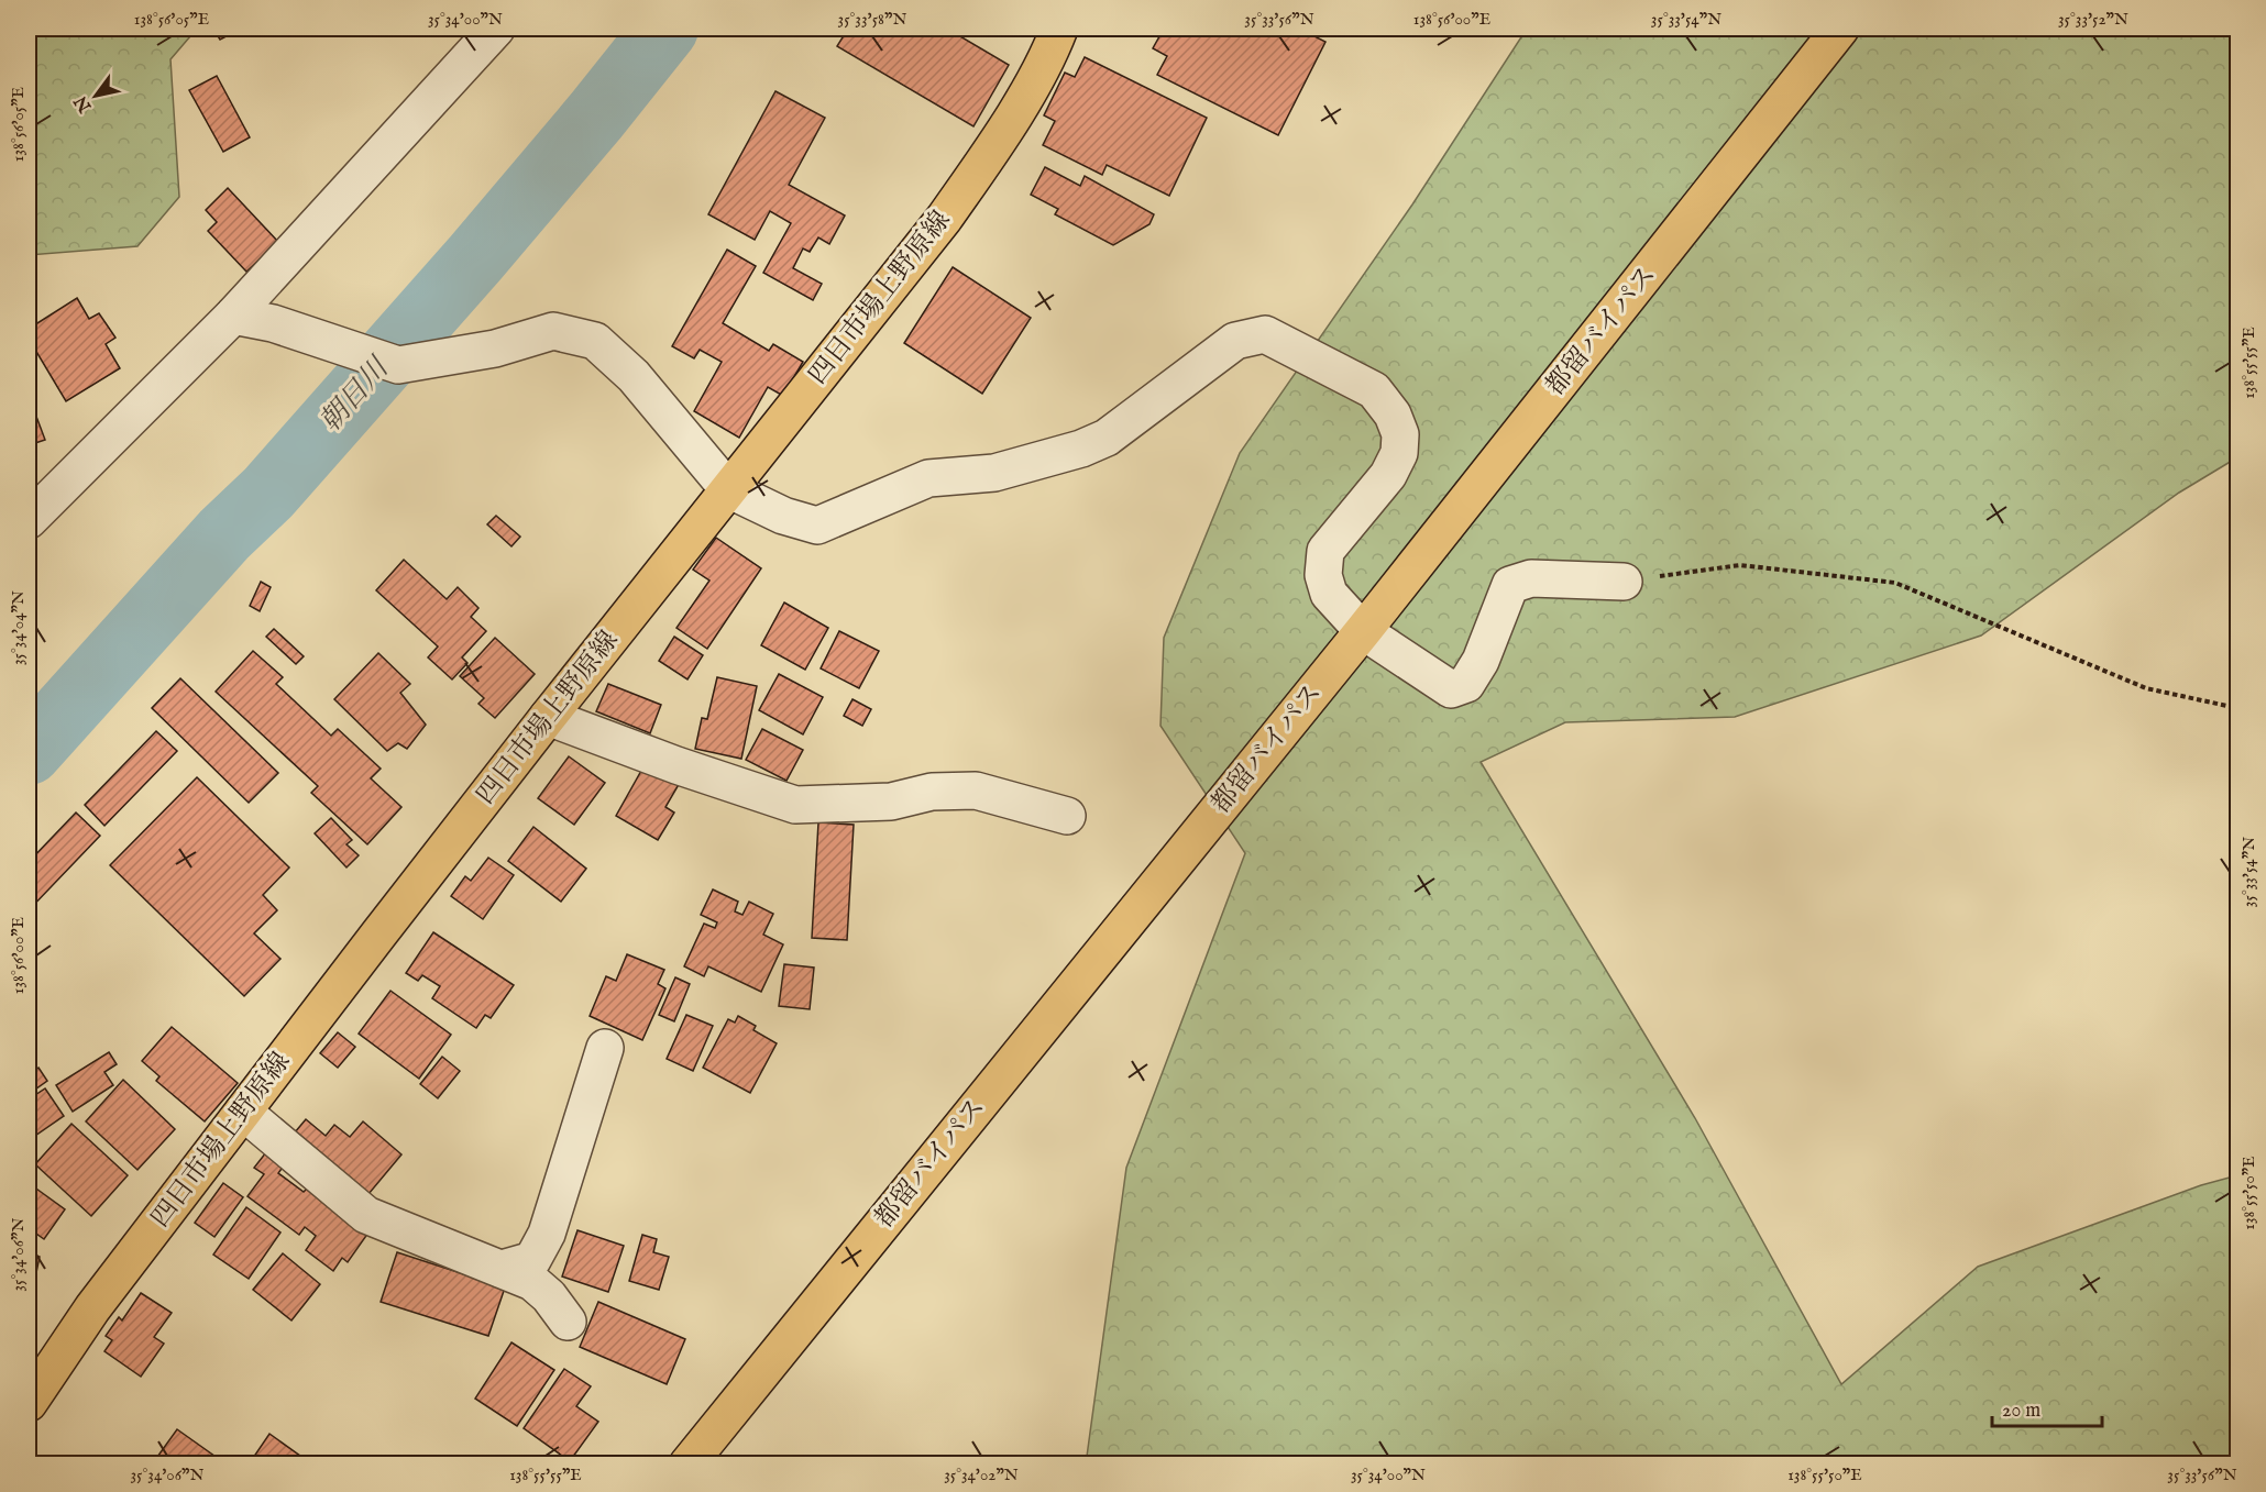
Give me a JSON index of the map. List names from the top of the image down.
{
  "streets": {
    "main road": ["四日市場上野原線", "都留バイパス"]
  },
  "water": ["朝日川"],
  "scale_bar": "20 m",
  "north": "bottom left",
  "coordinates": [
    "138°56'05\"E",
    "35°34'00\"N",
    "35°33'58\"N",
    "35°33'56\"N",
    "138°56'00\"E",
    "35°33'54\"N",
    "35°33'52\"N",
    "138°55'55\"E",
    "35°34'04\"N",
    "138°55'50\"E",
    "35°34'06\"N",
    "35°34'02\"N"
  ]
}
